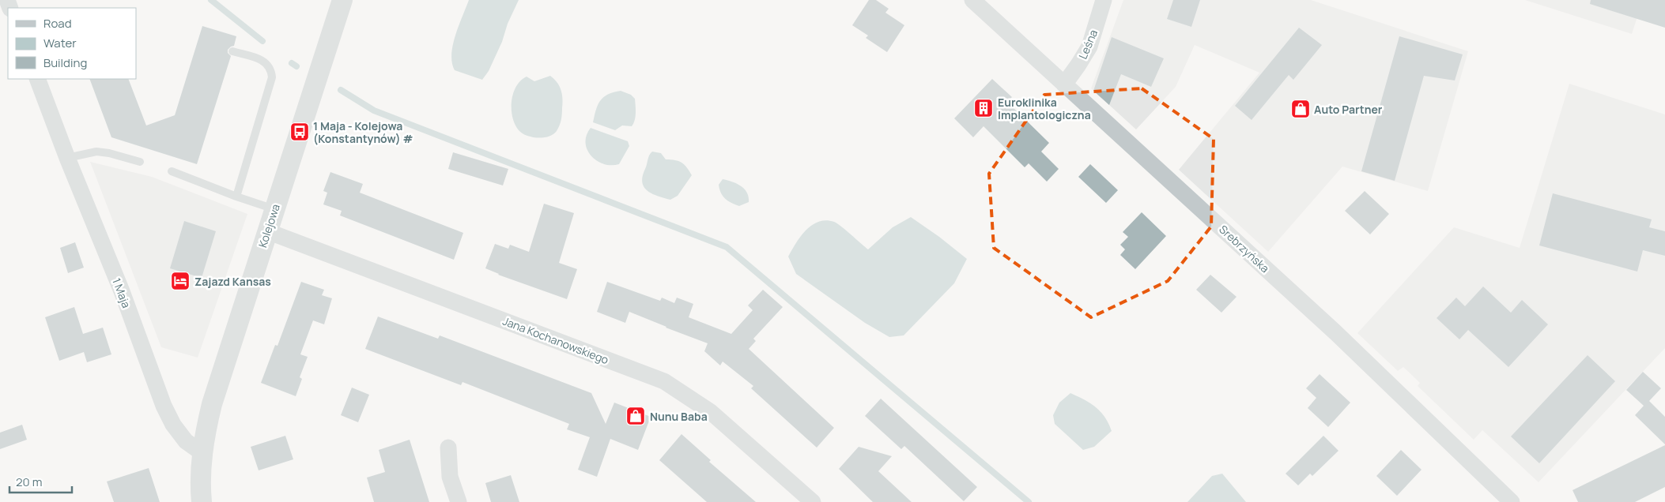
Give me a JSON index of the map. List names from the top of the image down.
{
  "streets": {
    "street": [
      "Leśna",
      "Kolejowa",
      "Srebrzyńska",
      "1 Maja",
      "Jana Kochanowskiego"
    ]
  },
  "crossings": [
    ["Leśna", "Srebrzyńska"],
    ["Kolejowa", "1 Maja"],
    ["Kolejowa", "Jana Kochanowskiego"]
  ],
  "places": {
    "building": ["Euroklinika Implantologiczna"],
    "shop": ["Auto Partner", "Nunu Baba"],
    "bus stop": ["1 Maja - Kolejowa (Konstantynów) #"],
    "hotel": ["Zajazd Kansas"]
  },
  "legend": ["Road", "Water", "Building"],
  "scale_bar": "20 m"
}
